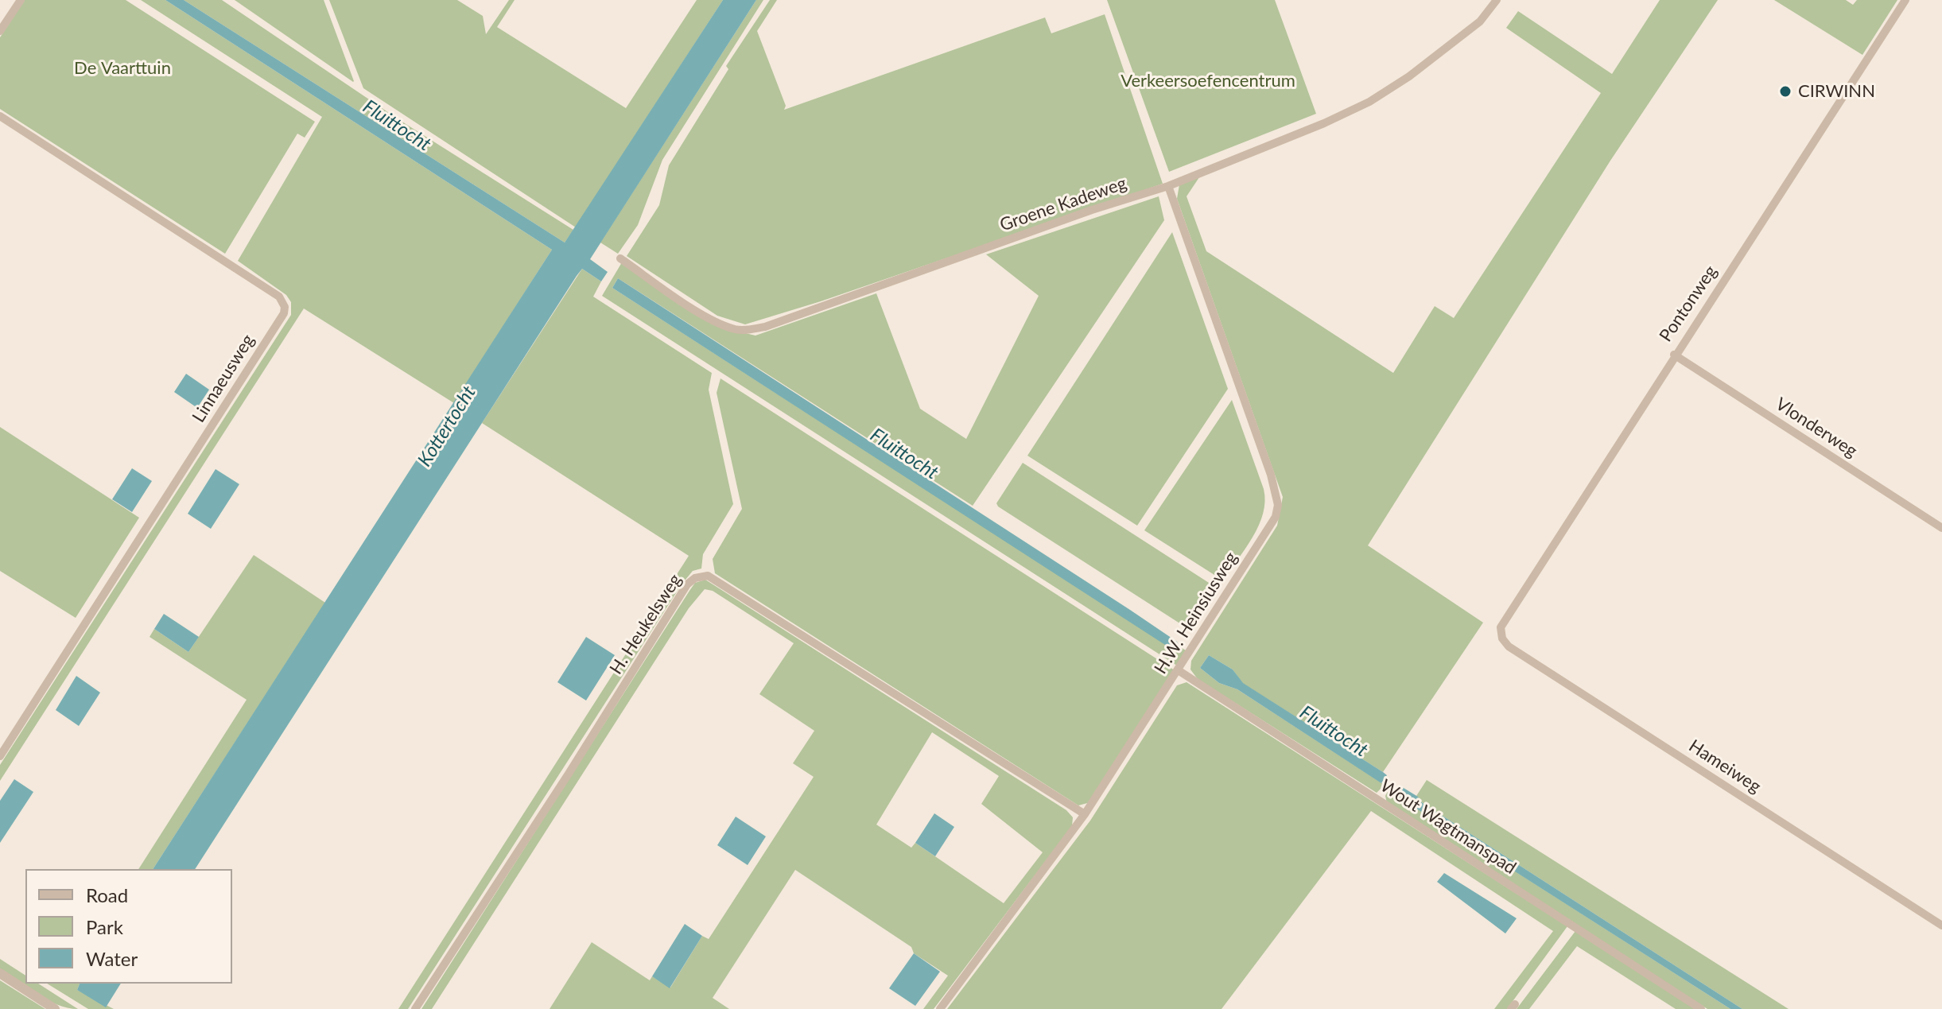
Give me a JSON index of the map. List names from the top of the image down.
{
  "streets": {
    "street": [
      "Groene Kadeweg",
      "Pontonweg",
      "Linnaeusweg",
      "Vlonderweg",
      "H.W. Heinsiusweg",
      "H. Heukelsweg",
      "Hameiweg",
      "Wout Wagtmanspad"
    ]
  },
  "crossings": [
    ["Groene Kadeweg", "H.W. Heinsiusweg"],
    ["Pontonweg", "Vlonderweg"],
    ["Pontonweg", "Hameiweg"],
    ["H.W. Heinsiusweg", "H. Heukelsweg"],
    ["H.W. Heinsiusweg", "Wout Wagtmanspad"]
  ],
  "water": ["Fluittocht", "Kottertocht"],
  "parks": ["De Vaarttuin", "Verkeersoefencentrum"],
  "places": ["CIRWINN"],
  "legend": ["Road", "Park", "Water"]
}
